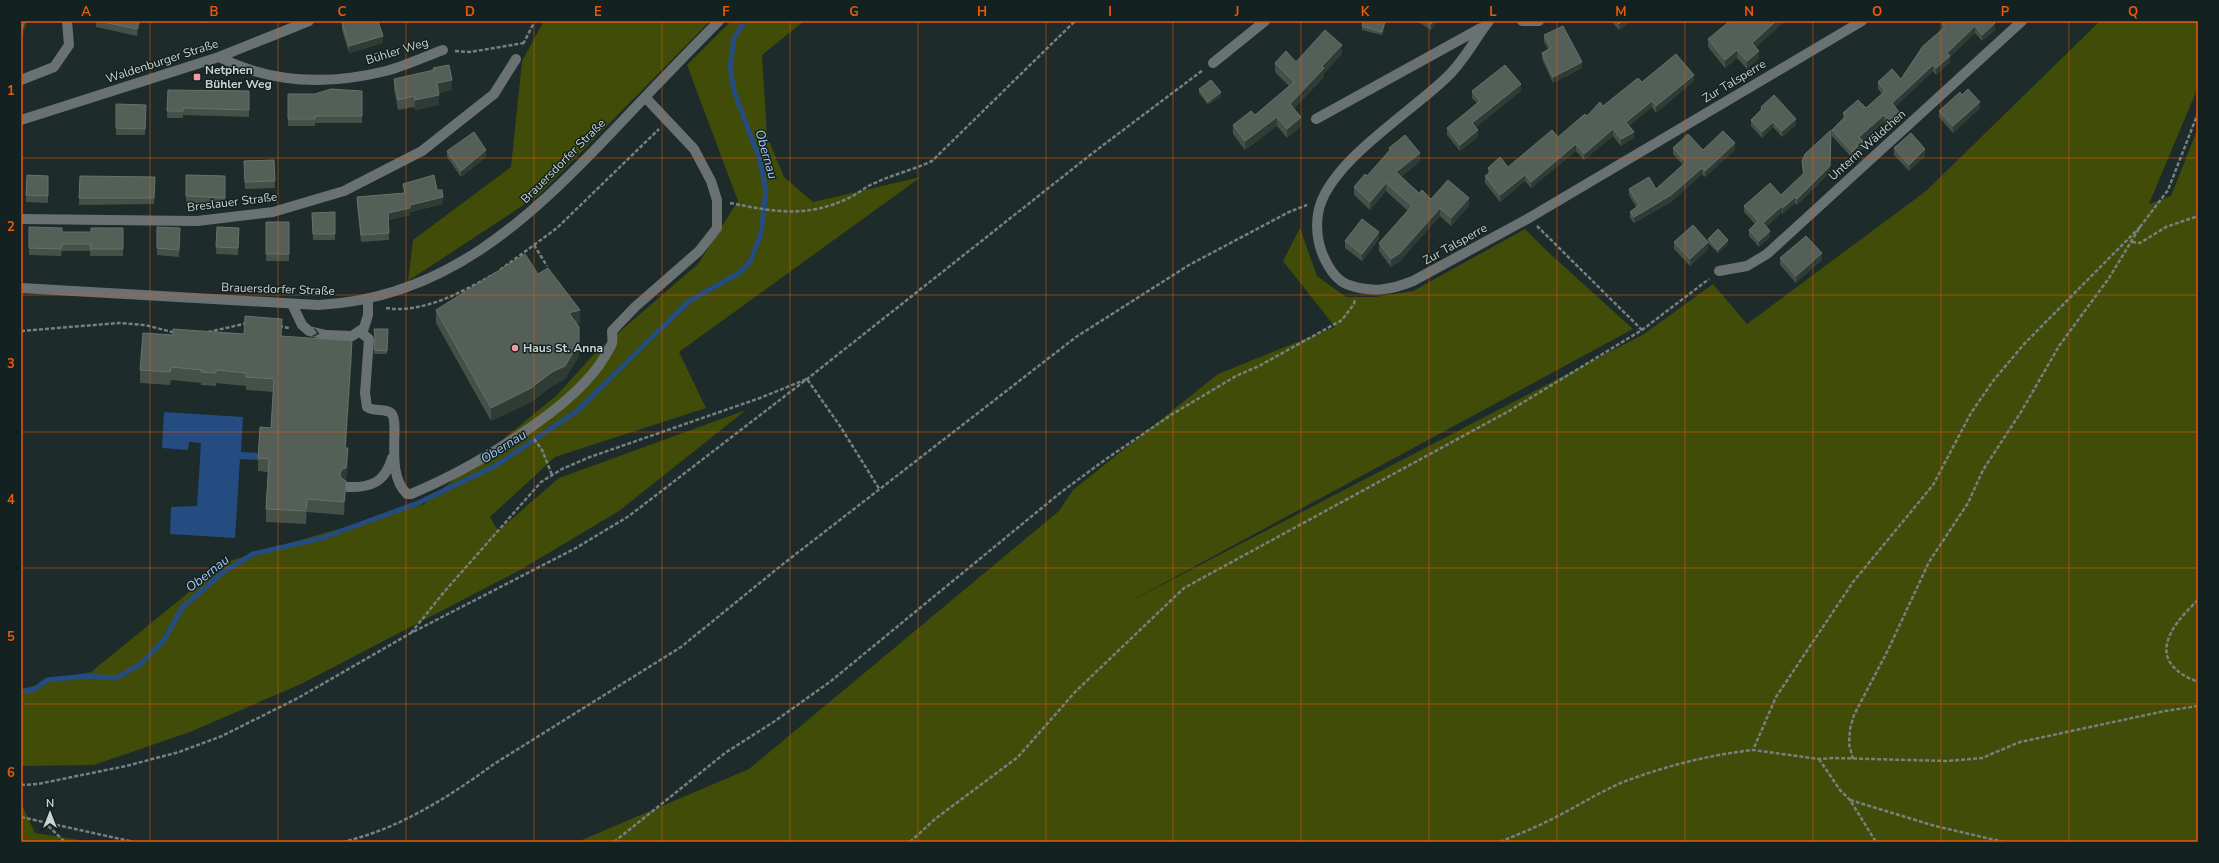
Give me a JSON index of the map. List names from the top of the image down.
{
  "streets": {
    "street": [
      "Bühler Weg",
      "Waldenburger Straße",
      "Zur Talsperre",
      "Unterm Wäldchen",
      "Brauersdorfer Straße",
      "Breslauer Straße"
    ]
  },
  "crossings": [
    ["Bühler Weg", "Waldenburger Straße"]
  ],
  "water": ["Obernau"],
  "places": {
    "transit": ["Netphen Bühler Weg"],
    "other": ["Haus St. Anna"]
  },
  "north": "top",
  "grid": {
    "columns": [
      "A",
      "B",
      "C",
      "D",
      "E",
      "F",
      "G",
      "H",
      "I",
      "J",
      "K",
      "L",
      "M",
      "N",
      "O",
      "P",
      "Q"
    ],
    "rows": [
      "1",
      "2",
      "3",
      "4",
      "5",
      "6"
    ]
  }
}
